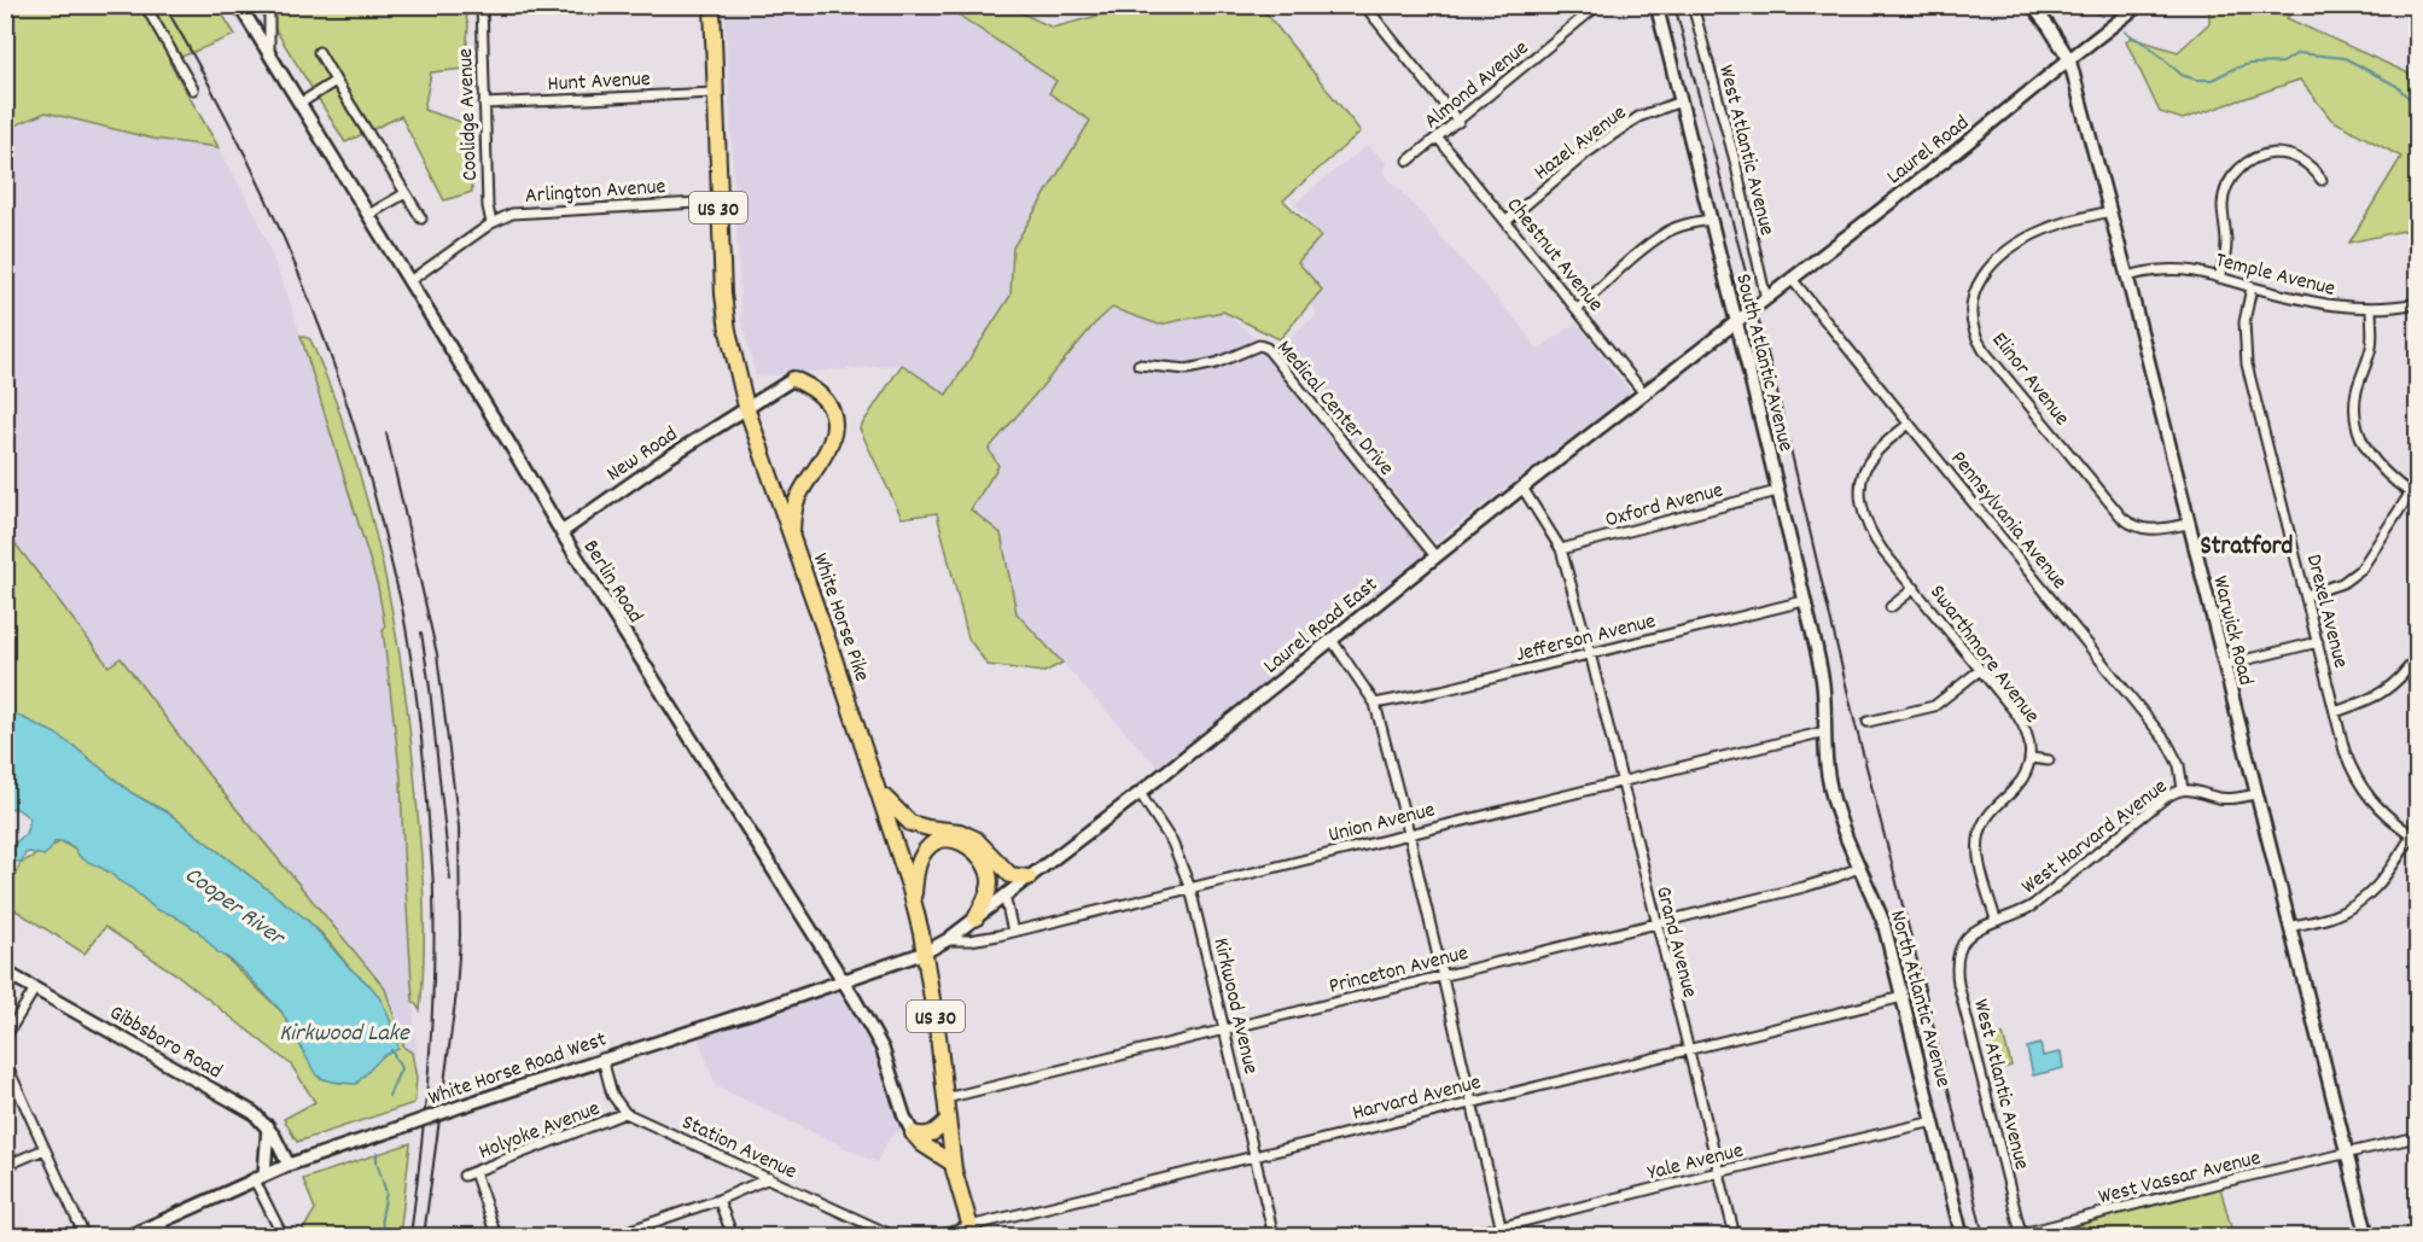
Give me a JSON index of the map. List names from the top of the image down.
{
  "streets": {
    "highway": ["US 30", "White Horse Pike"],
    "street": [
      "Hunt Avenue",
      "Almond Avenue",
      "Coolidge Avenue",
      "Hazel Avenue",
      "Laurel Road",
      "West Atlantic Avenue",
      "Arlington Avenue",
      "Chestnut Avenue",
      "Temple Avenue",
      "South Atlantic Avenue",
      "Elinor Avenue",
      "Medical Center Drive",
      "New Road",
      "Oxford Avenue",
      "Pennsylvania Avenue",
      "Berlin Road",
      "Drexel Avenue",
      "Laurel Road East",
      "Warwick Road",
      "Jefferson Avenue",
      "Swarthmore Avenue",
      "Union Avenue",
      "West Harvard Avenue",
      "Grand Avenue",
      "Princeton Avenue",
      "North Atlantic Avenue",
      "Kirkwood Avenue",
      "Gibbsboro Road",
      "White Horse Road West",
      "Harvard Avenue",
      "Holyoke Avenue",
      "Station Avenue",
      "Yale Avenue",
      "West Vassar Avenue"
    ]
  },
  "crossings": [
    ["Hunt Avenue", "Coolidge Avenue"],
    ["Hunt Avenue", "White Horse Pike"],
    ["Almond Avenue", "Chestnut Avenue"],
    ["Coolidge Avenue", "Arlington Avenue"],
    ["Hazel Avenue", "Chestnut Avenue"],
    ["Hazel Avenue", "South Atlantic Avenue"],
    ["Laurel Road", "West Atlantic Avenue"],
    ["Laurel Road", "South Atlantic Avenue"],
    ["Laurel Road", "Pennsylvania Avenue"],
    ["Laurel Road", "Laurel Road East"],
    ["Laurel Road", "Warwick Road"],
    ["West Atlantic Avenue", "West Harvard Avenue"],
    ["West Atlantic Avenue", "West Vassar Avenue"],
    ["Arlington Avenue", "Berlin Road"],
    ["Arlington Avenue", "White Horse Pike"],
    ["Chestnut Avenue", "Laurel Road East"],
    ["Temple Avenue", "Drexel Avenue"],
    ["Temple Avenue", "Warwick Road"],
    ["South Atlantic Avenue", "Oxford Avenue"],
    ["South Atlantic Avenue", "Laurel Road East"],
    ["South Atlantic Avenue", "Jefferson Avenue"],
    ["South Atlantic Avenue", "Union Avenue"],
    ["South Atlantic Avenue", "North Atlantic Avenue"],
    ["Elinor Avenue", "Warwick Road"],
    ["Medical Center Drive", "Laurel Road East"],
    ["New Road", "Berlin Road"],
    ["New Road", "White Horse Pike"],
    ["Oxford Avenue", "Grand Avenue"],
    ["Pennsylvania Avenue", "Swarthmore Avenue"],
    ["Pennsylvania Avenue", "West Harvard Avenue"],
    ["Berlin Road", "White Horse Road West"],
    ["White Horse Pike", "Laurel Road East"],
    ["White Horse Pike", "Princeton Avenue"],
    ["White Horse Pike", "White Horse Road West"],
    ["White Horse Pike", "Harvard Avenue"],
    ["Laurel Road East", "Union Avenue"],
    ["Laurel Road East", "Grand Avenue"],
    ["Laurel Road East", "Kirkwood Avenue"],
    ["Laurel Road East", "White Horse Road West"],
    ["Warwick Road", "West Harvard Avenue"],
    ["Warwick Road", "West Vassar Avenue"],
    ["Jefferson Avenue", "Grand Avenue"],
    ["Swarthmore Avenue", "West Harvard Avenue"],
    ["Union Avenue", "Grand Avenue"],
    ["Union Avenue", "North Atlantic Avenue"],
    ["Union Avenue", "Kirkwood Avenue"],
    ["Grand Avenue", "Princeton Avenue"],
    ["Grand Avenue", "Harvard Avenue"],
    ["Grand Avenue", "Yale Avenue"],
    ["Princeton Avenue", "North Atlantic Avenue"],
    ["Princeton Avenue", "Kirkwood Avenue"],
    ["North Atlantic Avenue", "Harvard Avenue"],
    ["North Atlantic Avenue", "Yale Avenue"],
    ["Kirkwood Avenue", "Harvard Avenue"],
    ["Gibbsboro Road", "White Horse Road West"],
    ["Holyoke Avenue", "Station Avenue"]
  ],
  "districts": ["Stratford"],
  "water": ["Cooper River", "Kirkwood Lake"]
}
